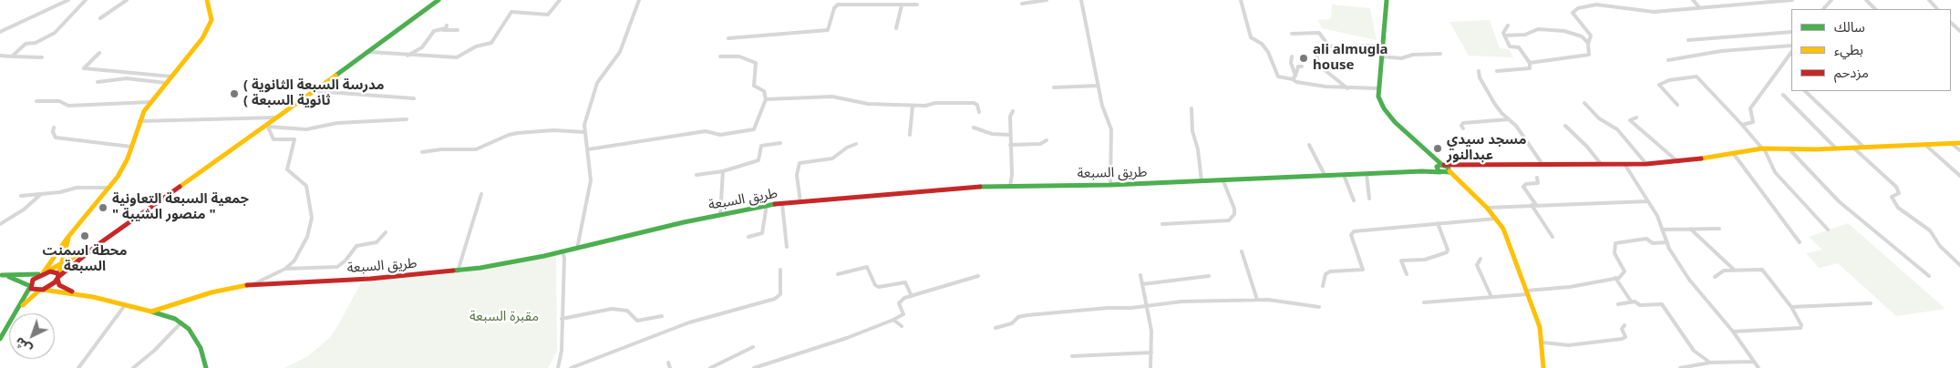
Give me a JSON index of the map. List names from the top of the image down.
{
  "streets": {
    "street": ["طريق السبعة"]
  },
  "parks": ["مقبرة السبعة"],
  "places": [
    "ali almugla house",
    "( مدرسة السبعة الثانوية ( ثانوية السبعة",
    "مسجد سيدي عبدالنور",
    "جمعية السبعة التعاونية \" منصور الشيبة \"",
    "محطة اسمنت السبعة"
  ],
  "legend": ["سالك", "بطيء", "مزدحم"],
  "north": "bottom left"
}
